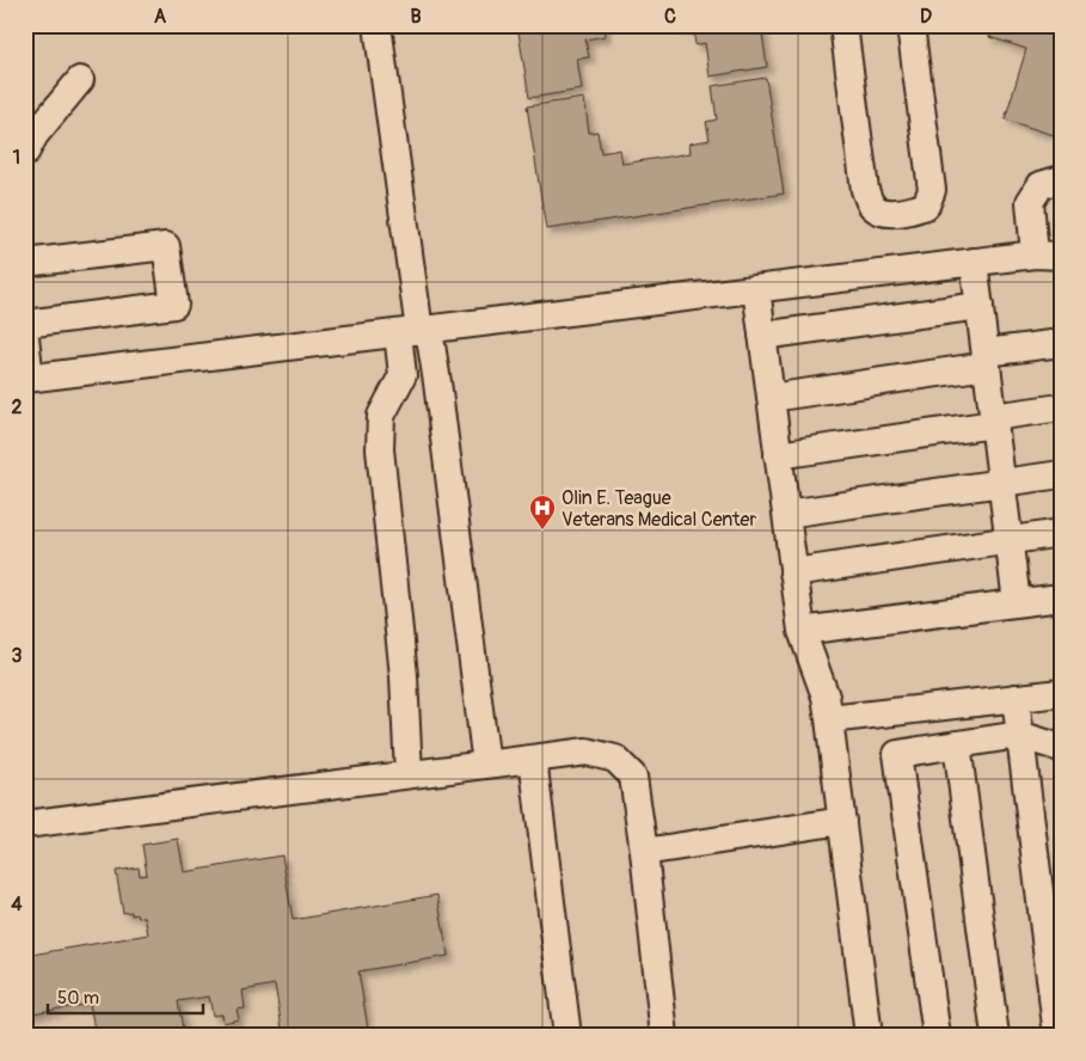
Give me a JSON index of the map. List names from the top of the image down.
{
  "places": {
    "hospital": ["Olin E. Teague Veterans Medical Center"]
  },
  "scale_bar": "50 m",
  "grid": {
    "columns": [
      "A",
      "B",
      "C",
      "D"
    ],
    "rows": [
      "1",
      "2",
      "3",
      "4"
    ]
  }
}
